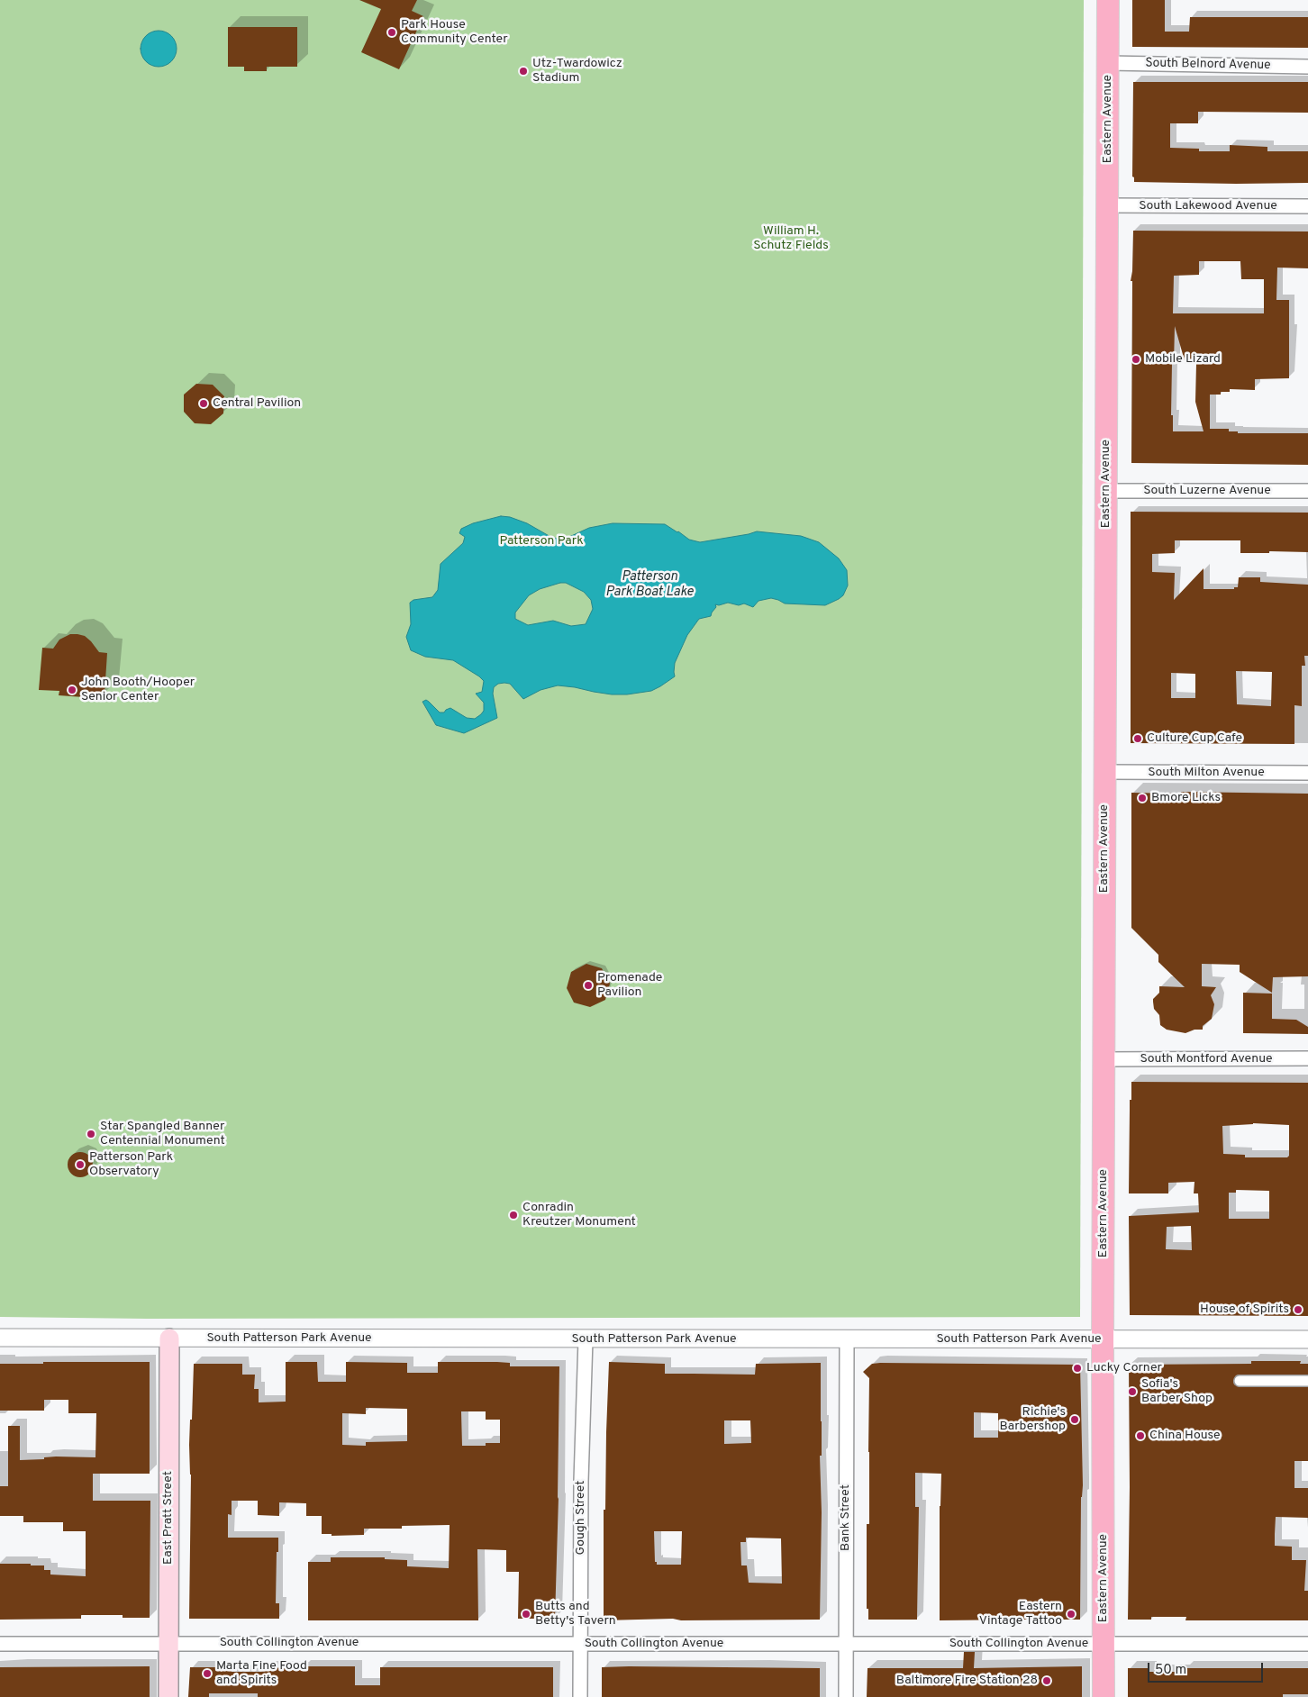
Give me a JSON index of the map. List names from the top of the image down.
{
  "streets": {
    "main road": ["Eastern Avenue", "East Pratt Street"],
    "street": [
      "South Belnord Avenue",
      "South Lakewood Avenue",
      "South Luzerne Avenue",
      "South Milton Avenue",
      "South Montford Avenue",
      "South Patterson Park Avenue",
      "Gough Street",
      "Bank Street",
      "South Collington Avenue"
    ]
  },
  "crossings": [
    ["South Belnord Avenue", "Eastern Avenue"],
    ["Eastern Avenue", "South Lakewood Avenue"],
    ["Eastern Avenue", "South Luzerne Avenue"],
    ["Eastern Avenue", "South Milton Avenue"],
    ["Eastern Avenue", "South Montford Avenue"],
    ["Eastern Avenue", "South Patterson Park Avenue"],
    ["Eastern Avenue", "South Collington Avenue"],
    ["South Patterson Park Avenue", "East Pratt Street"],
    ["South Patterson Park Avenue", "Gough Street"],
    ["South Patterson Park Avenue", "Bank Street"],
    ["East Pratt Street", "South Collington Avenue"],
    ["Gough Street", "South Collington Avenue"],
    ["Bank Street", "South Collington Avenue"]
  ],
  "water": ["Patterson Park Boat Lake"],
  "parks": ["William H. Schutz Fields", "Patterson Park"],
  "places": [
    "Park House Community Center",
    "Utz-Twardowicz Stadium",
    "Mobile Lizard",
    "Central Pavilion",
    "John Booth/Hooper Senior Center",
    "Culture Cup Cafe",
    "Bmore Licks",
    "Promenade Pavilion",
    "Star Spangled Banner Centennial Monument",
    "Patterson Park Observatory",
    "Conradin Kreutzer Monument",
    "House of Spirits",
    "Lucky Corner",
    "Sofia's Barber Shop",
    "Richie's Barbershop",
    "China House",
    "Butts and Betty's Tavern",
    "Eastern Vintage Tattoo",
    "Marta Fine Food and Spirits",
    "Baltimore Fire Station 28"
  ],
  "scale_bar": "50 m"
}
